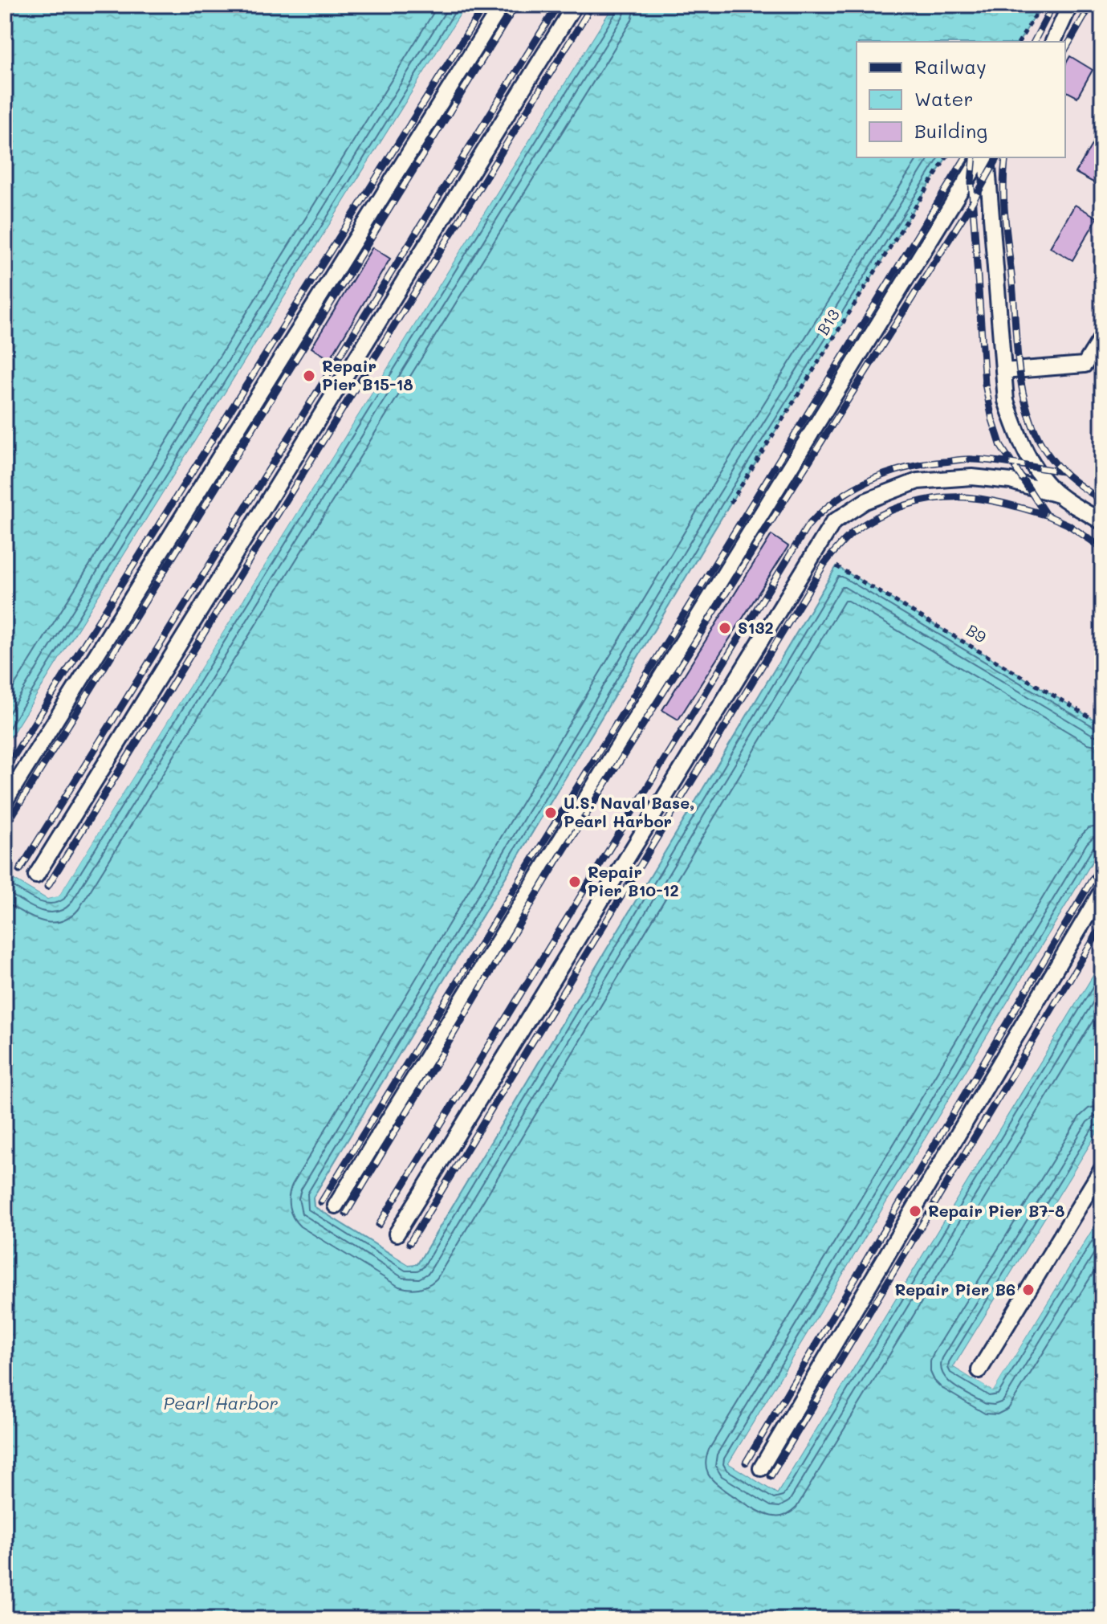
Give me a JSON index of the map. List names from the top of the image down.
{
  "streets": {
    "path": ["B13", "B9"]
  },
  "water": ["Pearl Harbor"],
  "places": [
    "Repair Pier B15-18",
    "S132",
    "U.S. Naval Base, Pearl Harbor",
    "Repair Pier B10-12",
    "Repair Pier B7-8",
    "Repair Pier B6"
  ],
  "legend": ["Railway", "Water", "Building"]
}
